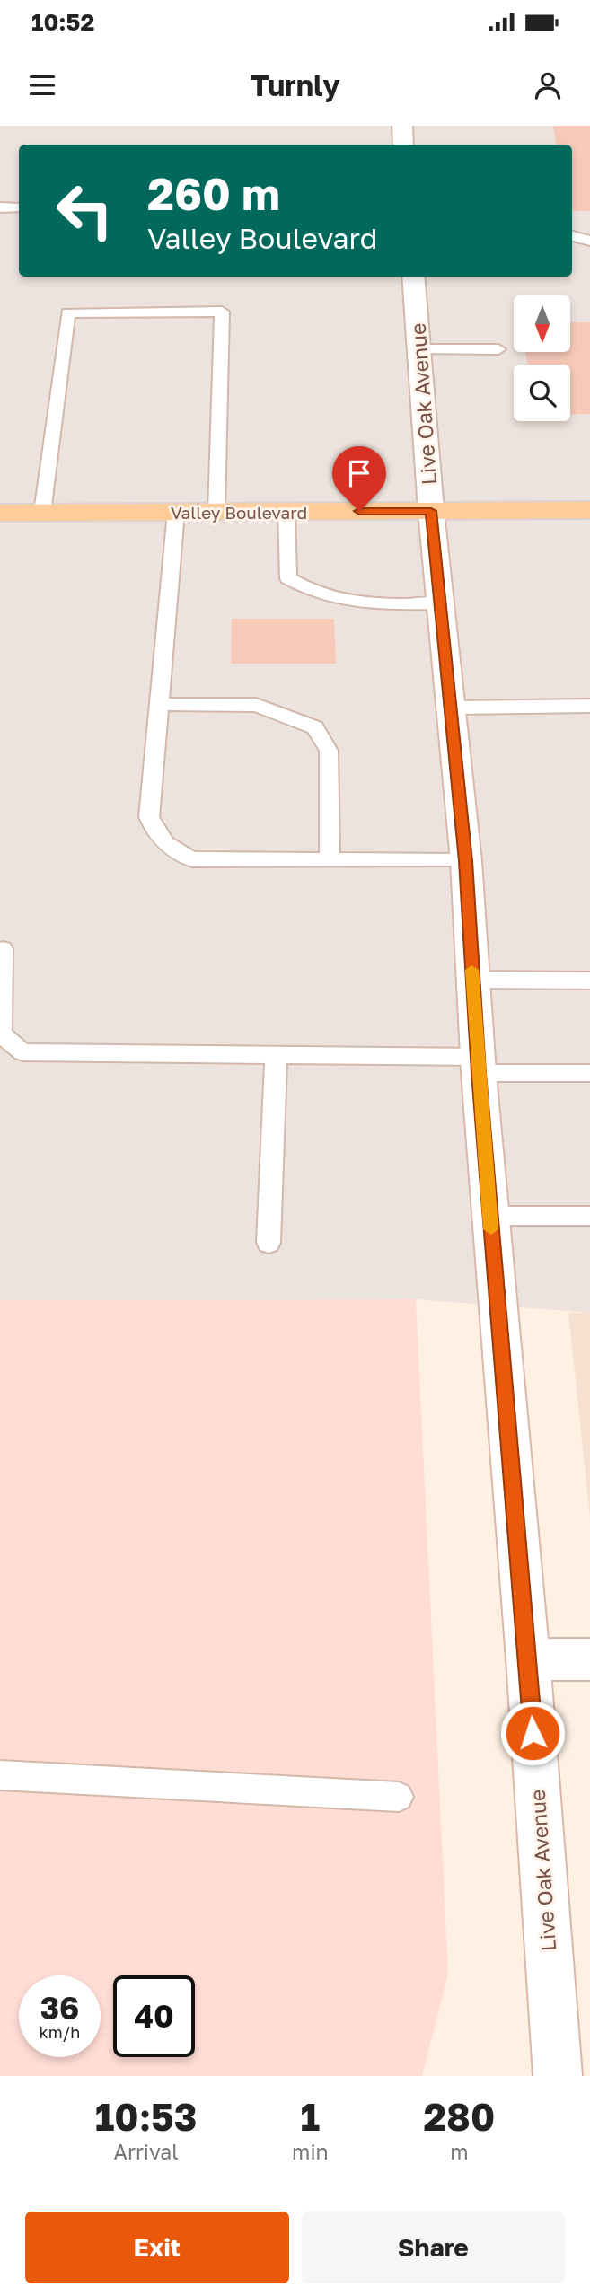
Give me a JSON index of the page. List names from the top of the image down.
{
  "streets": {
    "main road": ["Valley Boulevard"],
    "street": ["Live Oak Avenue"]
  },
  "crossings": [
    ["Live Oak Avenue", "Valley Boulevard"]
  ],
  "north": "bottom",
  "page": {
    "status": "10:52",
    "header": "Turnly",
    "turn": ["260 m", "Valley Boulevard"],
    "speed": "36 km/h",
    "limit": "40",
    "eta": [
      "10:53",
      "Arrival",
      "1",
      "min",
      "280",
      "m"
    ],
    "buttons": ["Exit", "Share"]
  }
}
